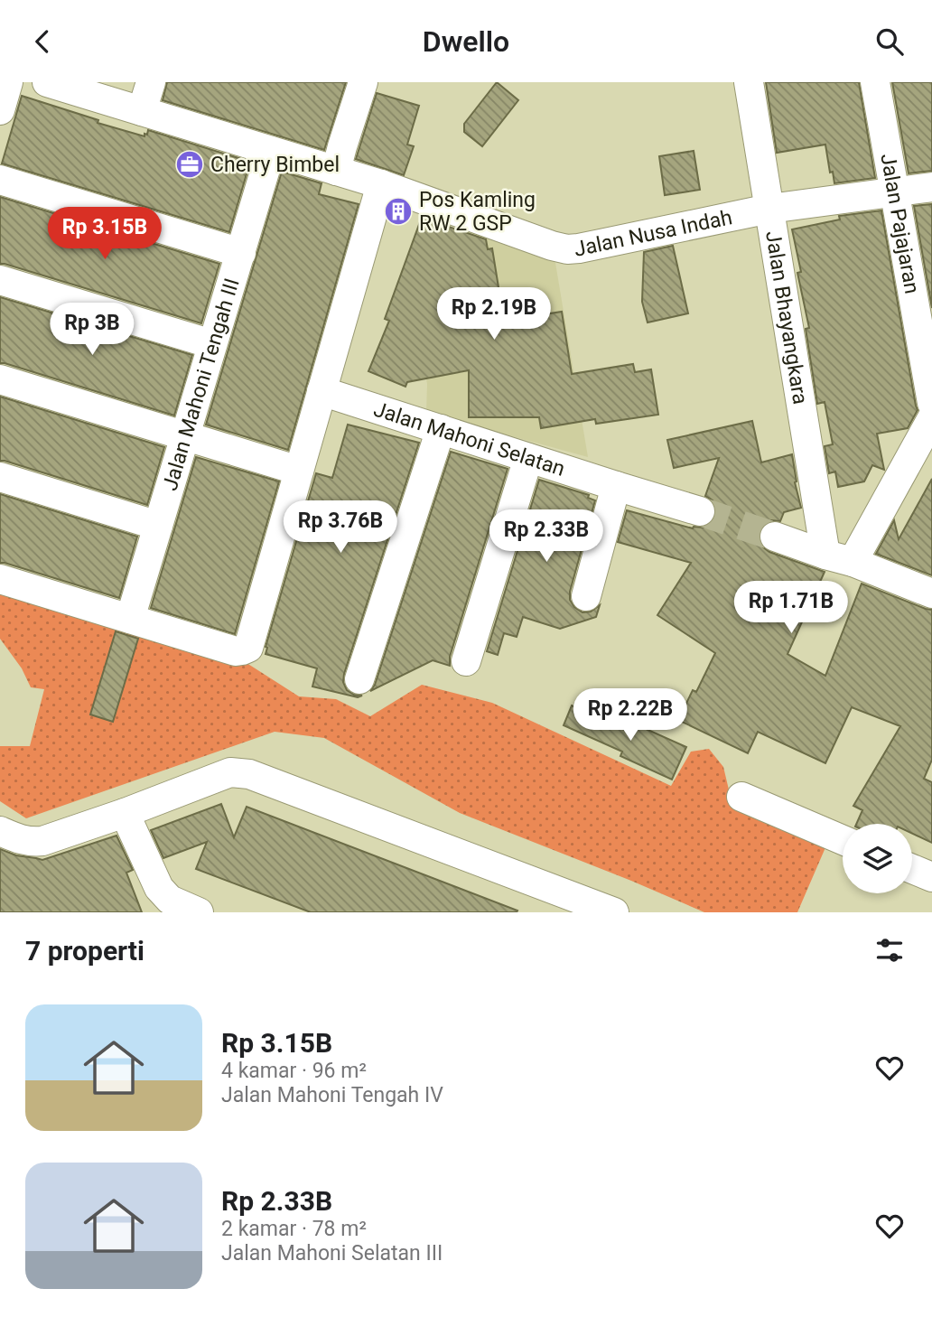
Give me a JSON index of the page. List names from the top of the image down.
{
  "streets": {
    "street": [
      "Jalan Pajajaran",
      "Jalan Nusa Indah",
      "Jalan Bhayangkara",
      "Jalan Mahoni Tengah III",
      "Jalan Mahoni Selatan"
    ]
  },
  "crossings": [
    ["Jalan Pajajaran", "Jalan Nusa Indah"],
    ["Jalan Nusa Indah", "Jalan Bhayangkara"],
    ["Jalan Nusa Indah", "Jalan Mahoni Tengah III"]
  ],
  "places": {
    "office": ["Cherry Bimbel"],
    "building": ["Pos Kamling RW 2 GSP"]
  },
  "page": {
    "header": "Dwello",
    "price": [
      "Rp 3.15B",
      "Rp 2.19B",
      "Rp 3B",
      "Rp 3.76B",
      "Rp 2.33B",
      "Rp 1.71B",
      "Rp 2.22B"
    ],
    "heading": "7 properti",
    "list": [
      {
        "name": "Rp 3.15B",
        "note": "4 kamar · 96 m² · Jalan Mahoni Tengah IV"
      },
      {
        "name": "Rp 2.33B",
        "note": "2 kamar · 78 m² · Jalan Mahoni Selatan III"
      }
    ]
  }
}
